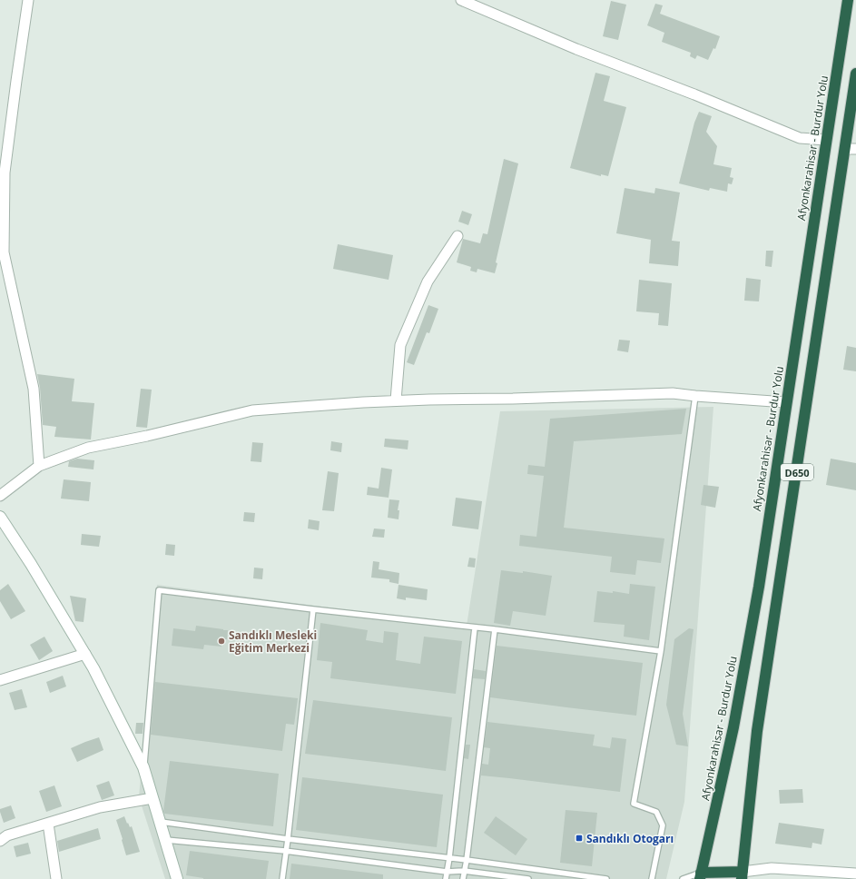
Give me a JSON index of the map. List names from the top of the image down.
{
  "streets": {
    "highway": ["Afyonkarahisar - Burdur Yolu", "D650"]
  },
  "places": {
    "other": ["Sandıklı Mesleki Eğitim Merkezi"],
    "transit": ["Sandıklı Otogarı"]
  }
}
